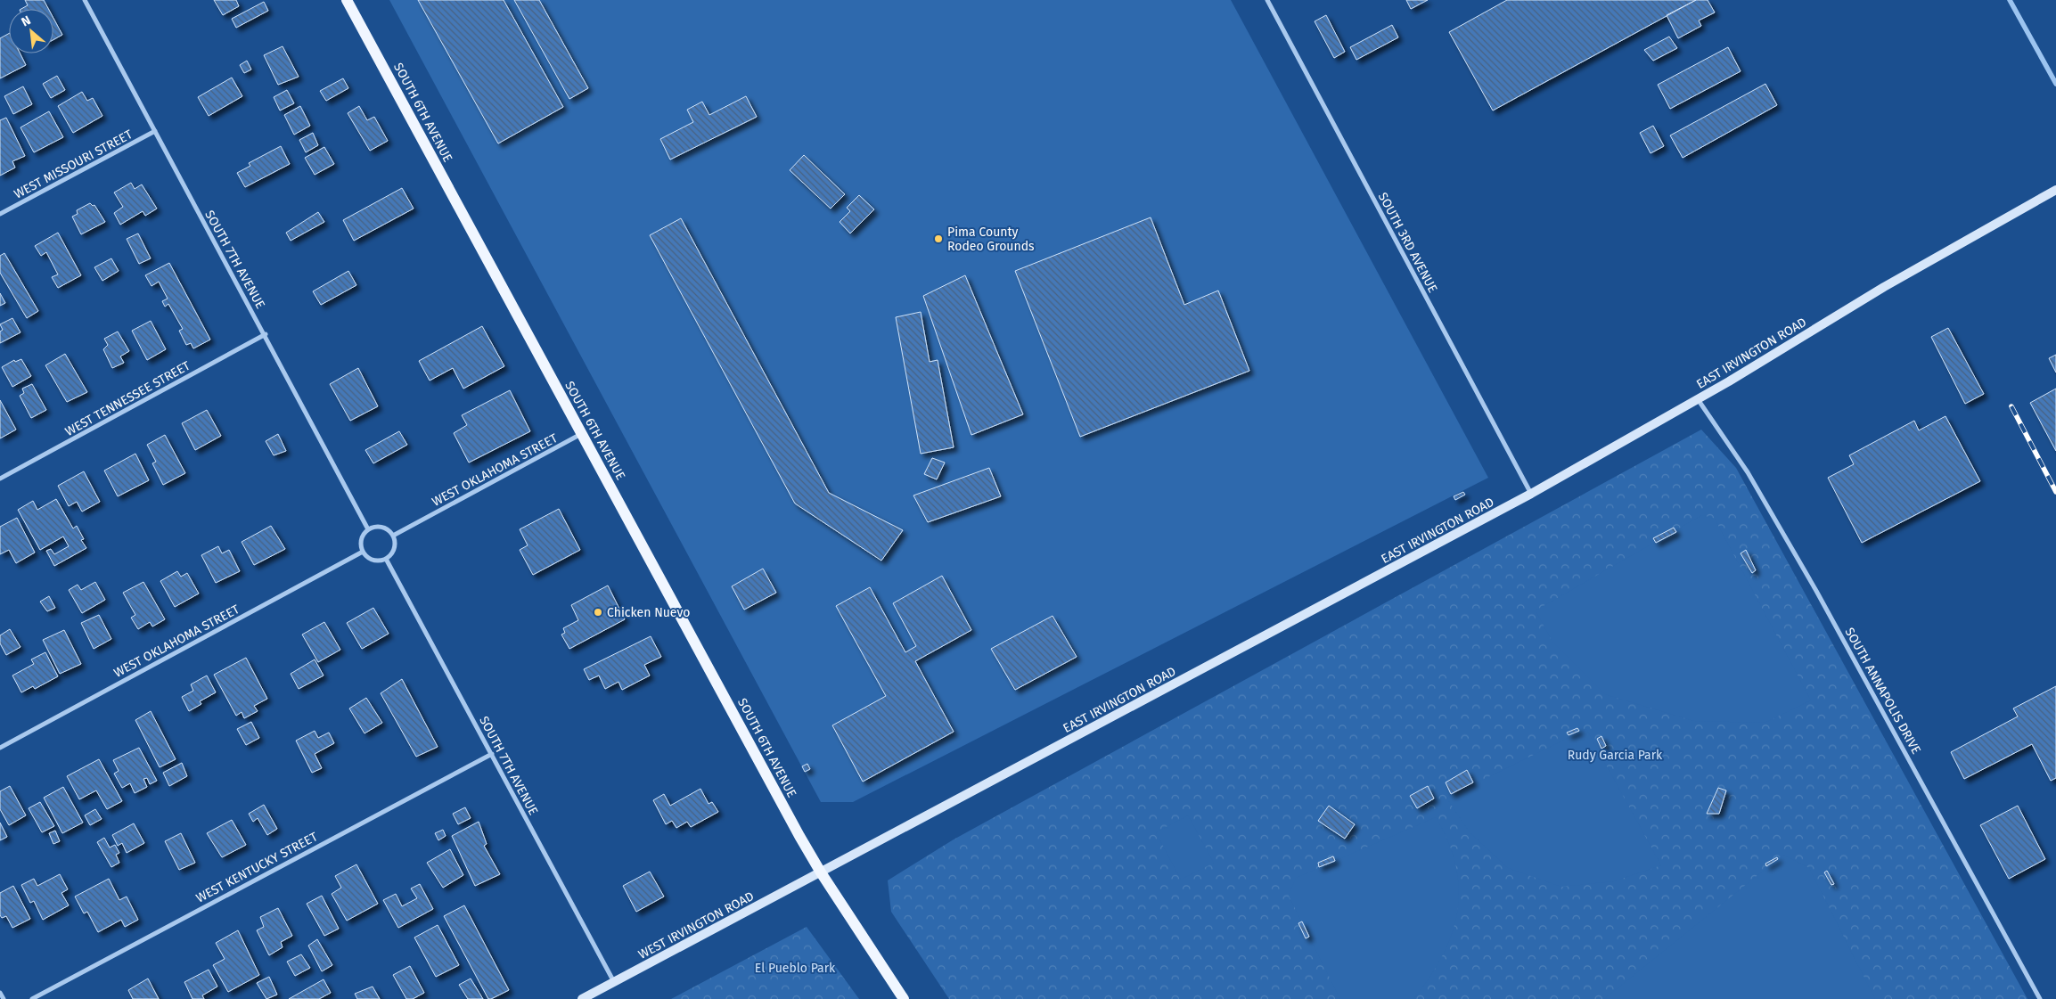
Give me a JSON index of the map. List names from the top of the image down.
{
  "streets": {
    "main road": ["SOUTH 6TH AVENUE", "EAST IRVINGTON ROAD", "WEST IRVINGTON ROAD"],
    "street": [
      "WEST MISSOURI STREET",
      "SOUTH 3RD AVENUE",
      "SOUTH 7TH AVENUE",
      "WEST TENNESSEE STREET",
      "WEST OKLAHOMA STREET",
      "SOUTH ANNAPOLIS DRIVE",
      "WEST KENTUCKY STREET"
    ]
  },
  "crossings": [
    ["SOUTH 6TH AVENUE", "EAST IRVINGTON ROAD"],
    ["SOUTH 6TH AVENUE", "WEST OKLAHOMA STREET"],
    ["SOUTH 6TH AVENUE", "WEST IRVINGTON ROAD"],
    ["WEST MISSOURI STREET", "SOUTH 7TH AVENUE"],
    ["SOUTH 3RD AVENUE", "EAST IRVINGTON ROAD"],
    ["SOUTH 7TH AVENUE", "WEST TENNESSEE STREET"],
    ["SOUTH 7TH AVENUE", "WEST OKLAHOMA STREET"],
    ["SOUTH 7TH AVENUE", "WEST KENTUCKY STREET"],
    ["SOUTH 7TH AVENUE", "WEST IRVINGTON ROAD"],
    ["EAST IRVINGTON ROAD", "SOUTH ANNAPOLIS DRIVE"],
    ["EAST IRVINGTON ROAD", "WEST IRVINGTON ROAD"]
  ],
  "parks": ["Rudy Garcia Park", "El Pueblo Park"],
  "places": ["Pima County Rodeo Grounds", "Chicken Nuevo"],
  "north": "top left"
}
